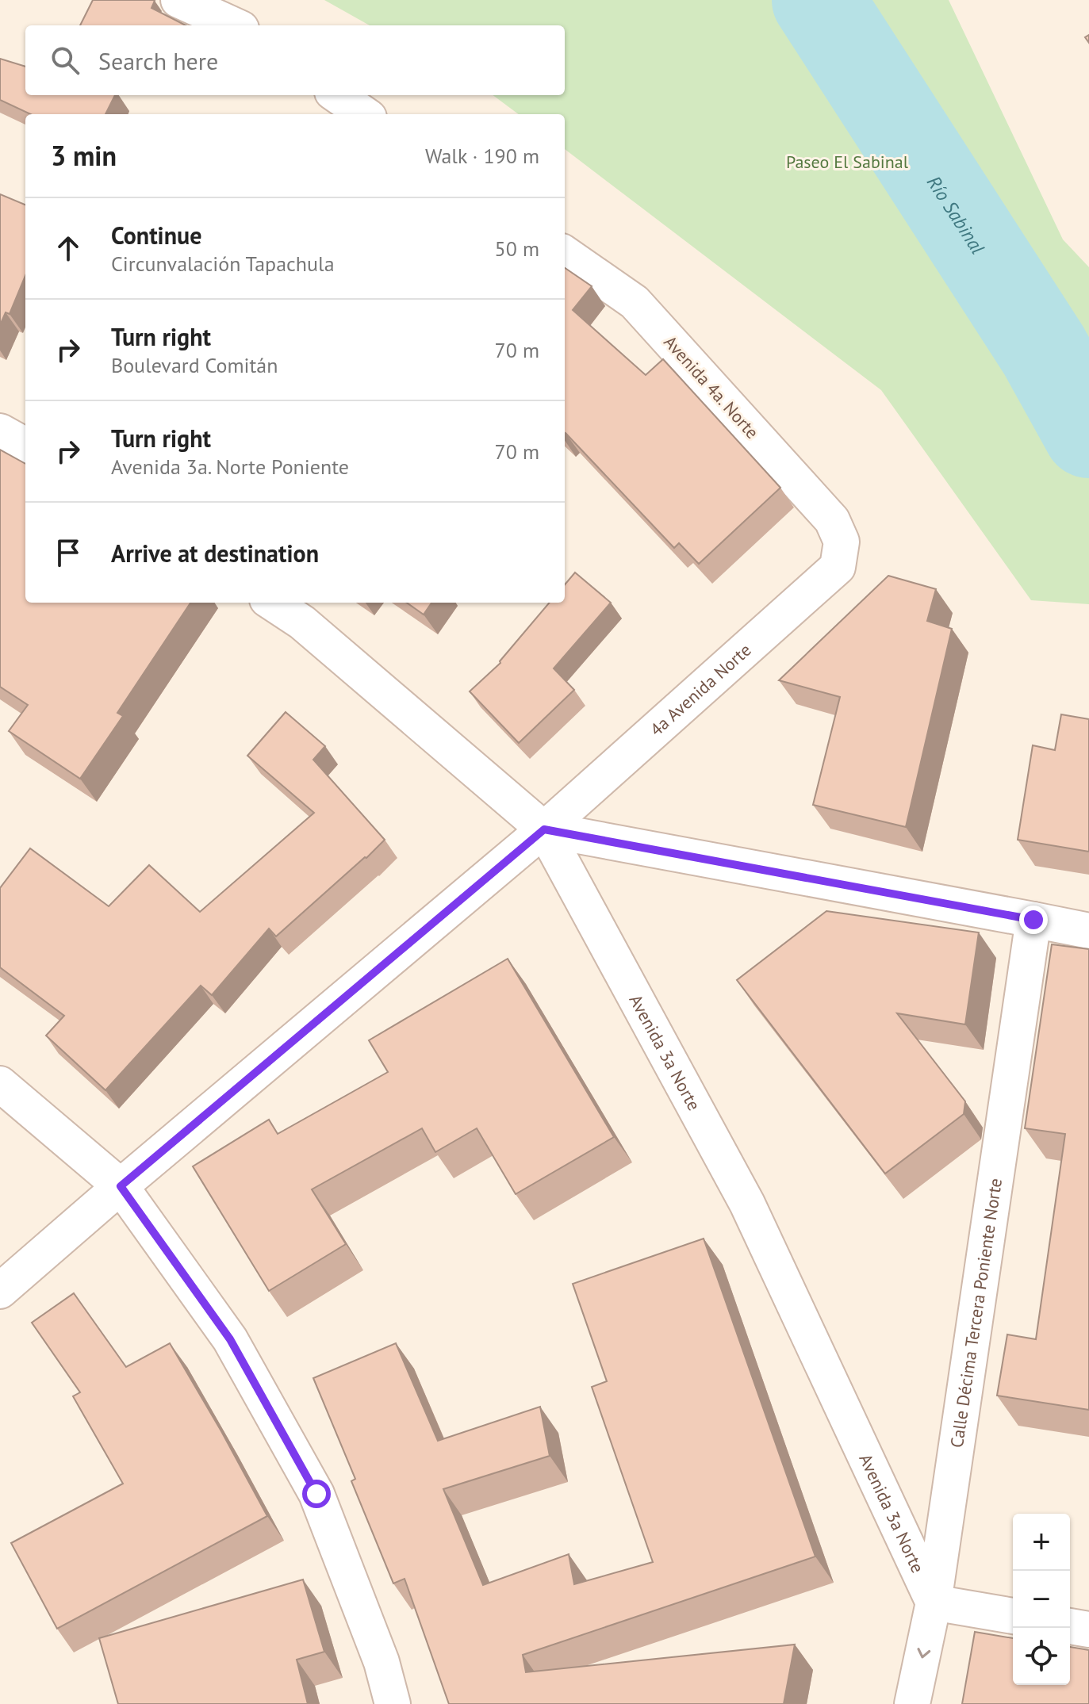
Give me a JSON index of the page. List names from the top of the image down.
{
  "streets": {
    "street": [
      "Avenida 4a. Norte",
      "4a Avenida Norte",
      "Avenida 3a Norte",
      "Calle Décima Tercera Poniente Norte"
    ]
  },
  "crossings": [
    ["Avenida 4a. Norte", "4a Avenida Norte"],
    ["4a Avenida Norte", "Avenida 3a Norte"],
    ["Avenida 3a Norte", "Calle Décima Tercera Poniente Norte"]
  ],
  "water": ["Río Sabinal"],
  "parks": ["Paseo El Sabinal"],
  "page": {
    "search": "Search here",
    "heading": ["3 min", "Walk · 190 m"],
    "list": [
      ["Continue", "Circunvalación Tapachula", "50 m"],
      ["Turn right", "Boulevard Comitán", "70 m"],
      ["Turn right", "Avenida 3a. Norte Poniente", "70 m"],
      "Arrive at destination"
    ],
    "map_buttons": ["+", "−"]
  }
}
